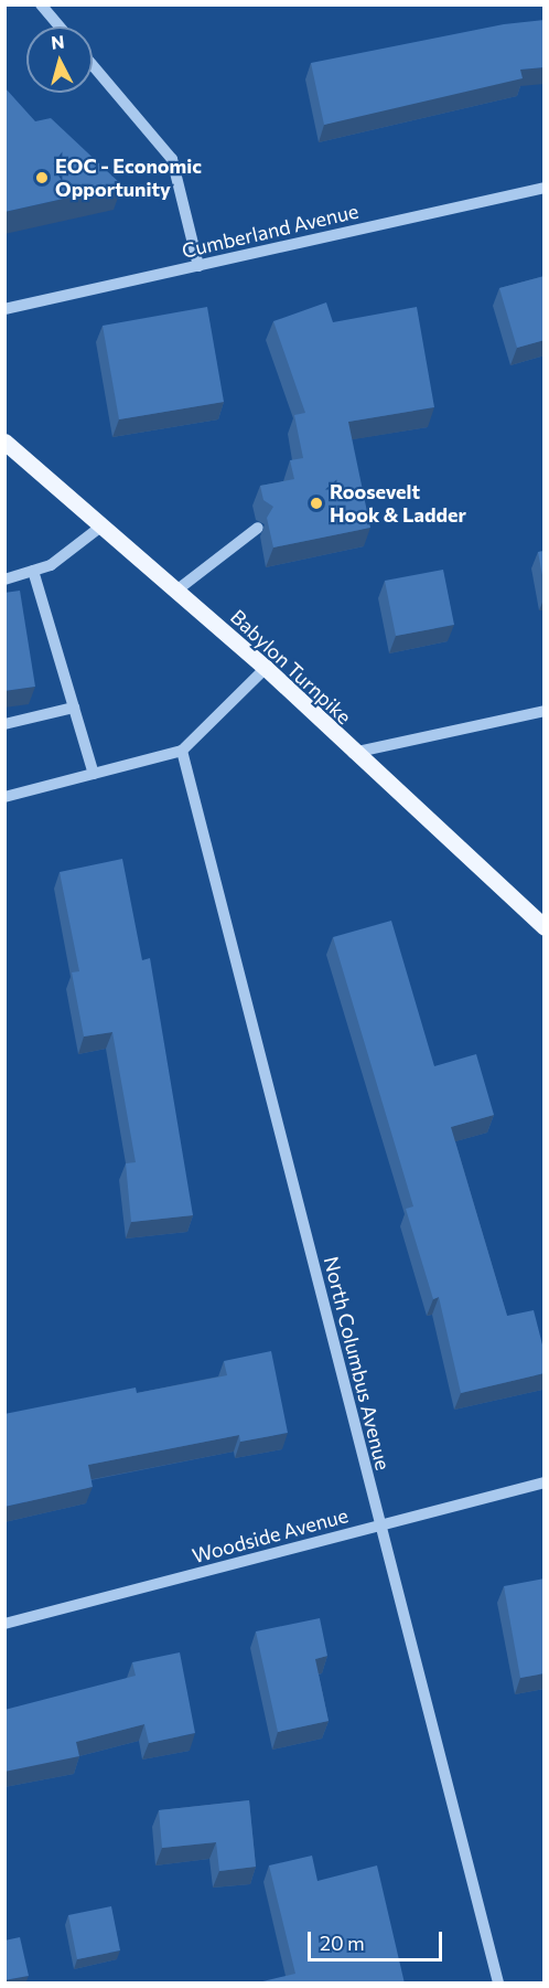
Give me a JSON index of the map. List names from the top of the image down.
{
  "streets": {
    "main road": ["Babylon Turnpike"],
    "street": ["Cumberland Avenue", "North Columbus Avenue", "Woodside Avenue"]
  },
  "crossings": [
    ["North Columbus Avenue", "Woodside Avenue"]
  ],
  "places": ["EOC - Economic Opportunity", "Roosevelt Hook & Ladder"],
  "scale_bar": "20 m",
  "north": "top"
}
